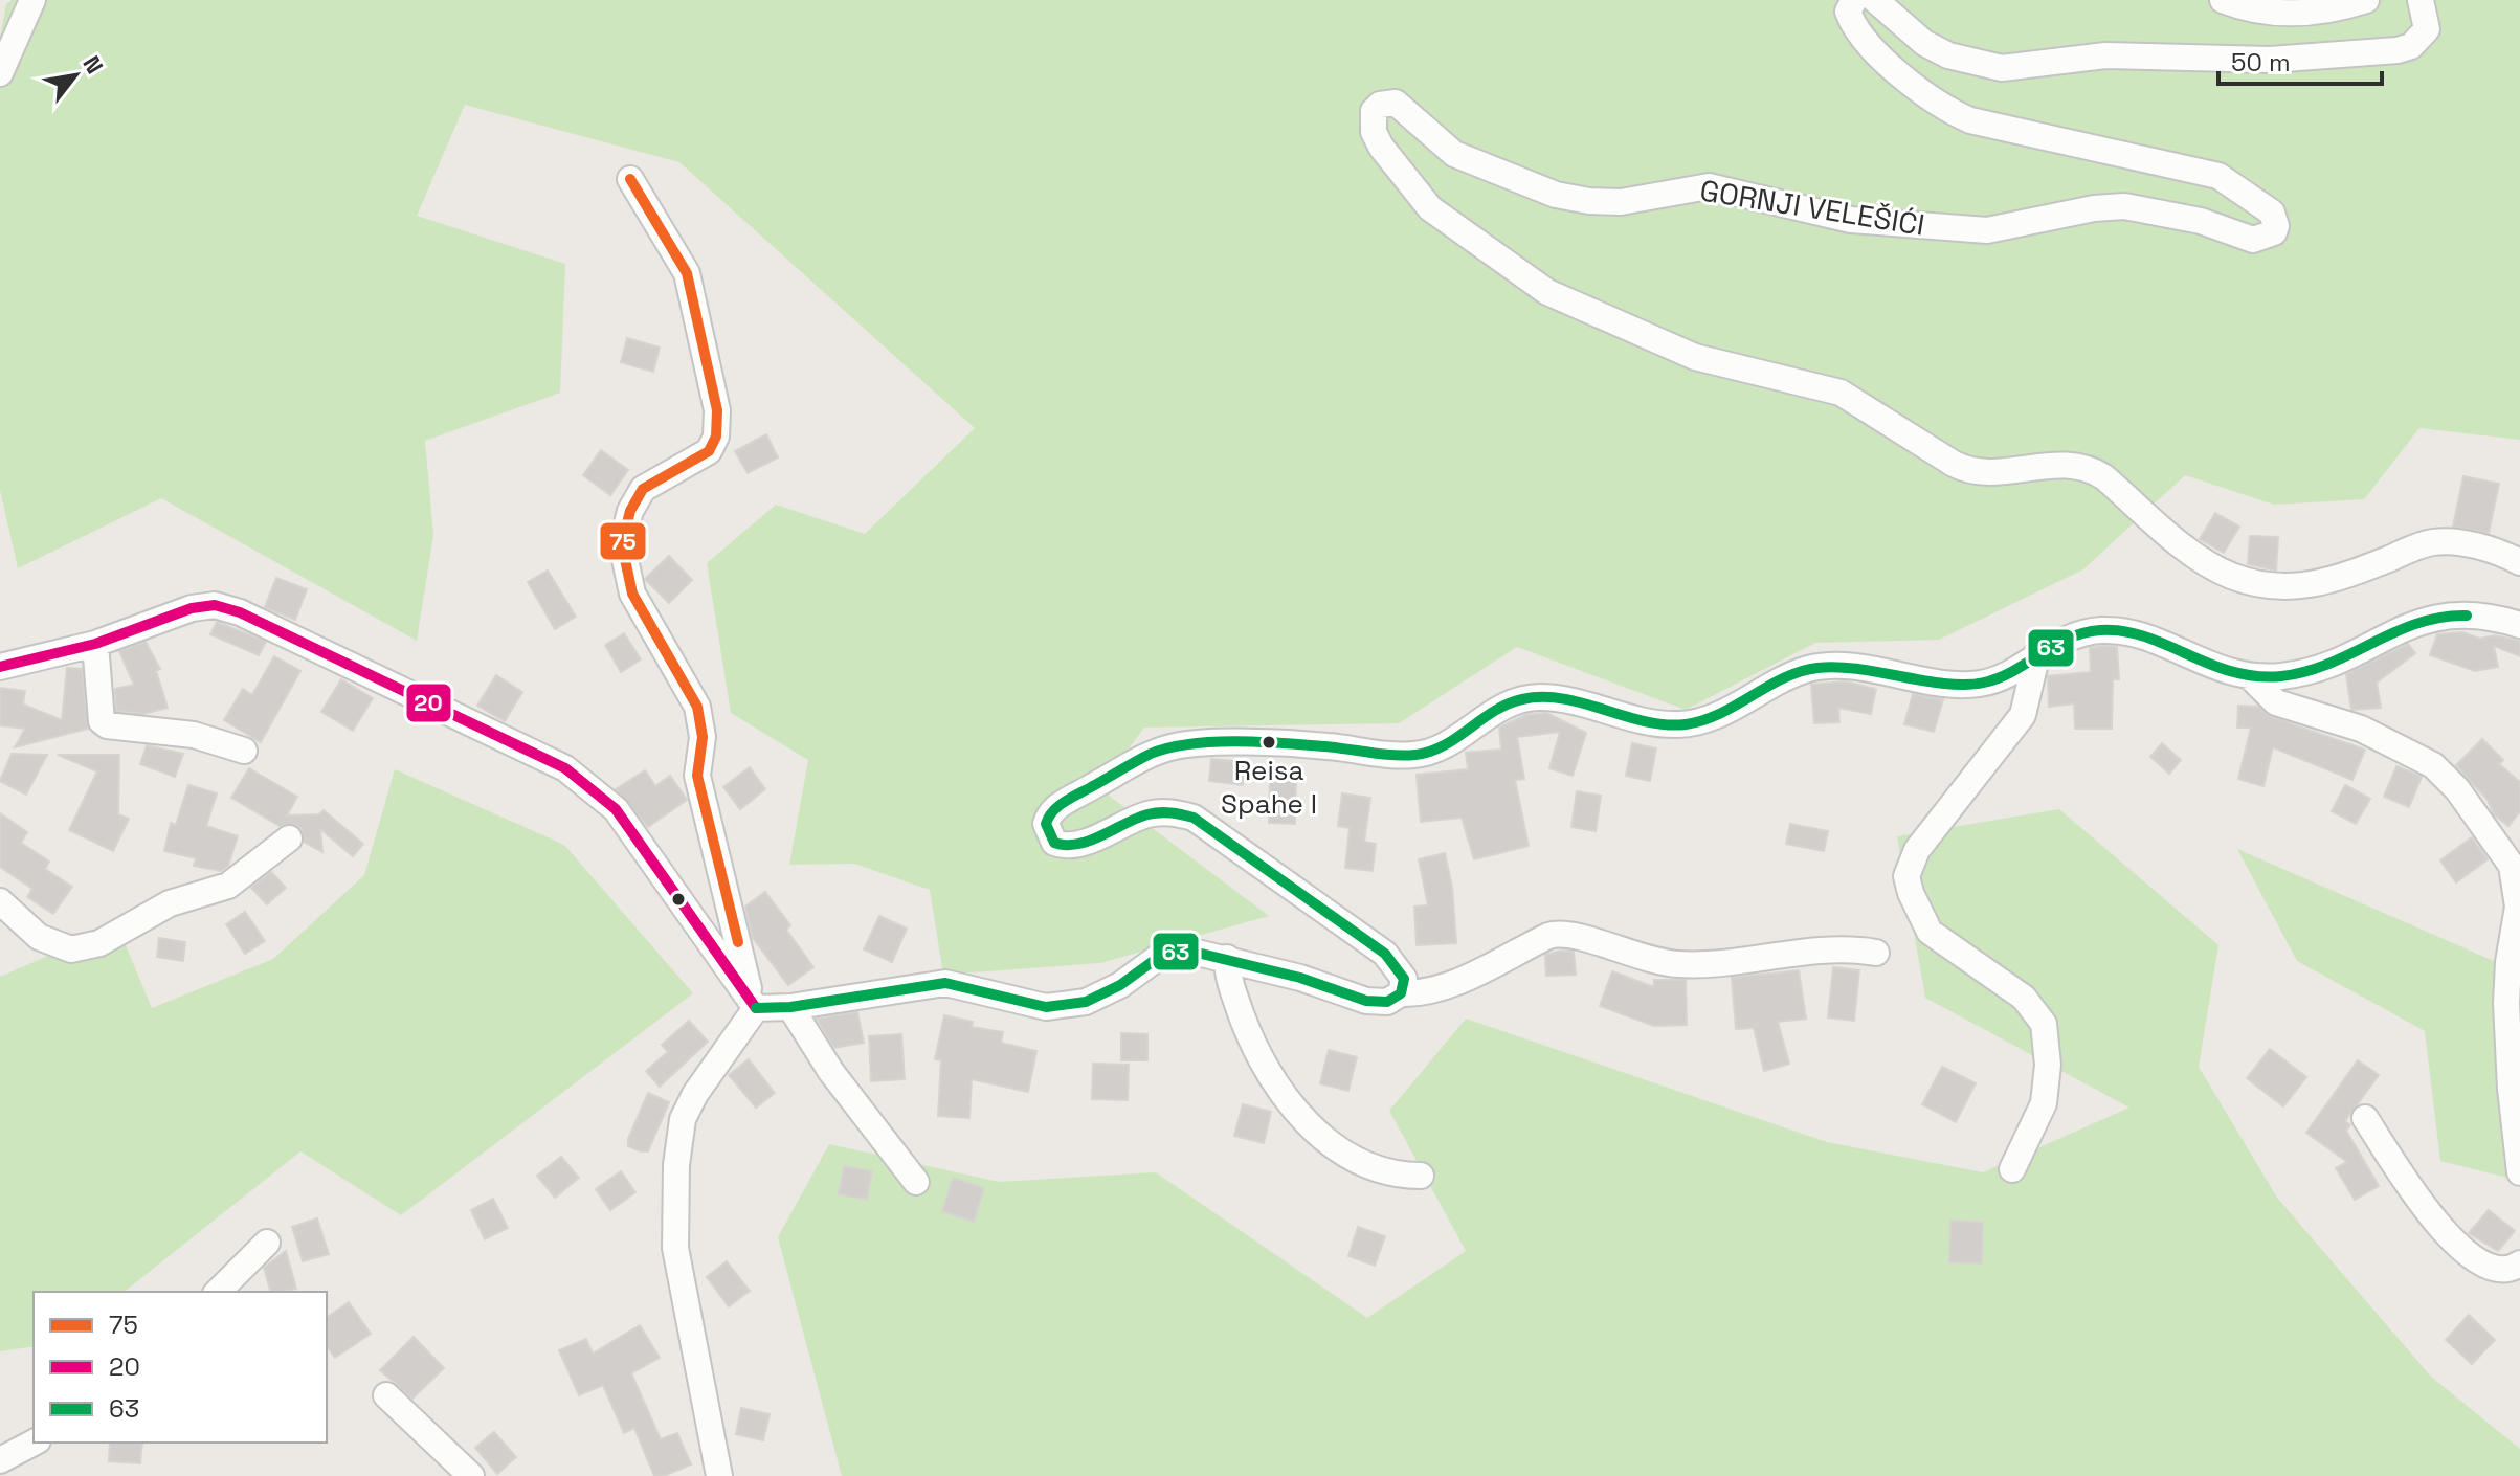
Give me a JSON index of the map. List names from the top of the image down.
{
  "streets": {
    "street": ["GORNJI VELEŠIĆI"]
  },
  "places": ["Reisa Spahe I"],
  "lines": ["transit line 75", "transit line 20", "transit line 63"],
  "legend": ["75", "20", "63"],
  "scale_bar": "50 m",
  "north": "top right"
}
